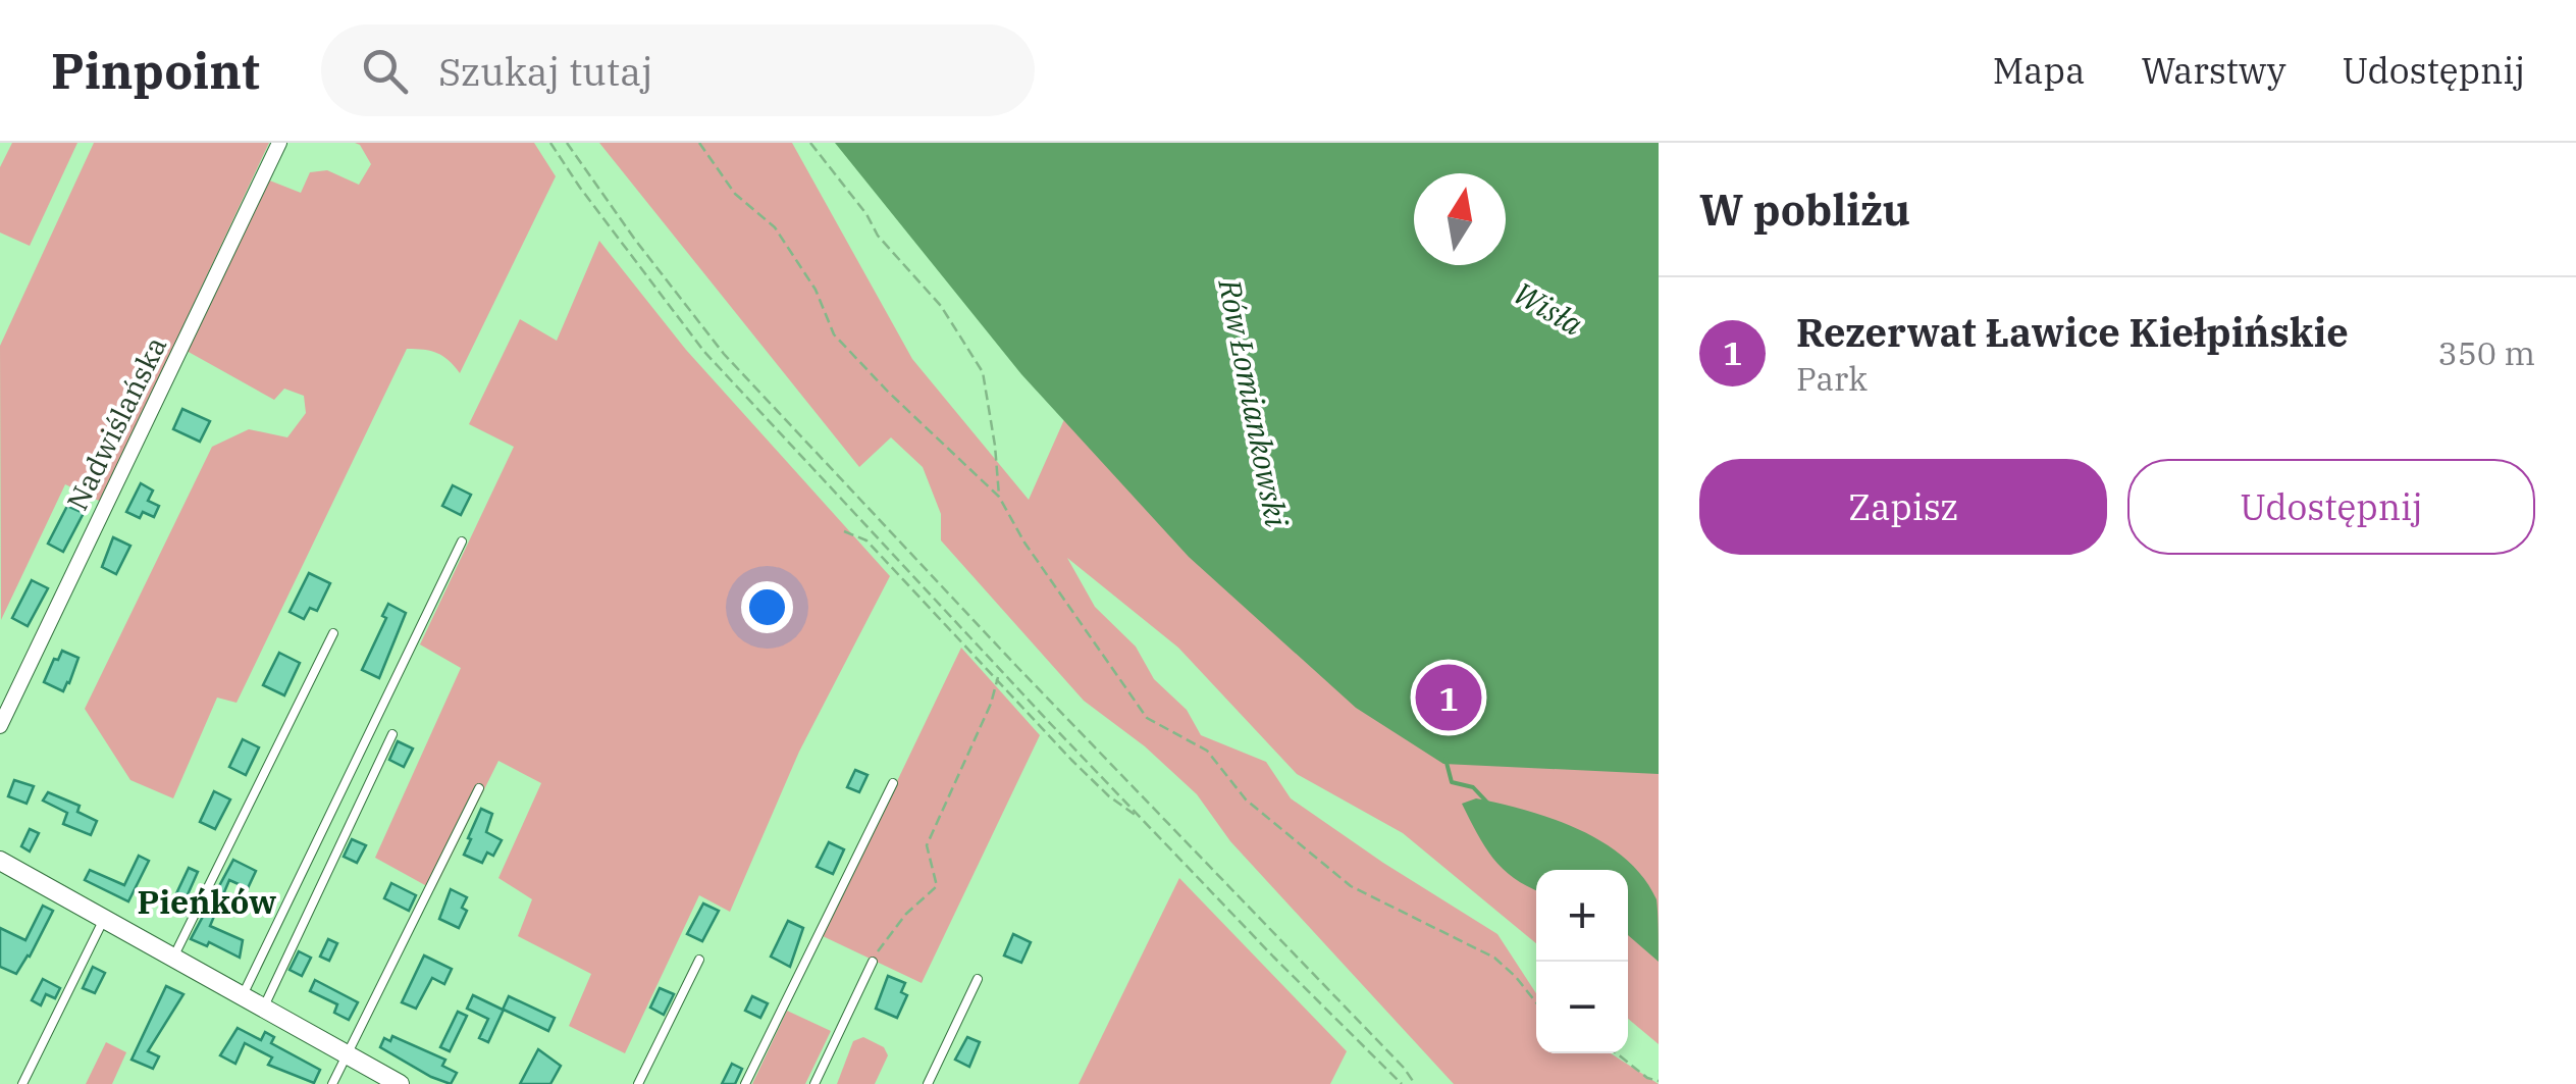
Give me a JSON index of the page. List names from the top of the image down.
{
  "streets": {
    "street": ["Nadwiślańska"]
  },
  "districts": ["Pieńków"],
  "water": ["Wisła", "Rów Łomiankowski"],
  "north": "top",
  "page": {
    "header": "Pinpoint",
    "search": "Szukaj tutaj",
    "nav": ["Mapa", "Warstwy", "Udostępnij"],
    "heading": "W pobliżu",
    "list": [
      {
        "mark": "1",
        "name": "Rezerwat Ławice Kiełpińskie",
        "note": "Park",
        "value": "350 m"
      }
    ],
    "buttons": ["Zapisz", "Udostępnij"],
    "pins": "1",
    "map_buttons": ["+", "−"]
  }
}
